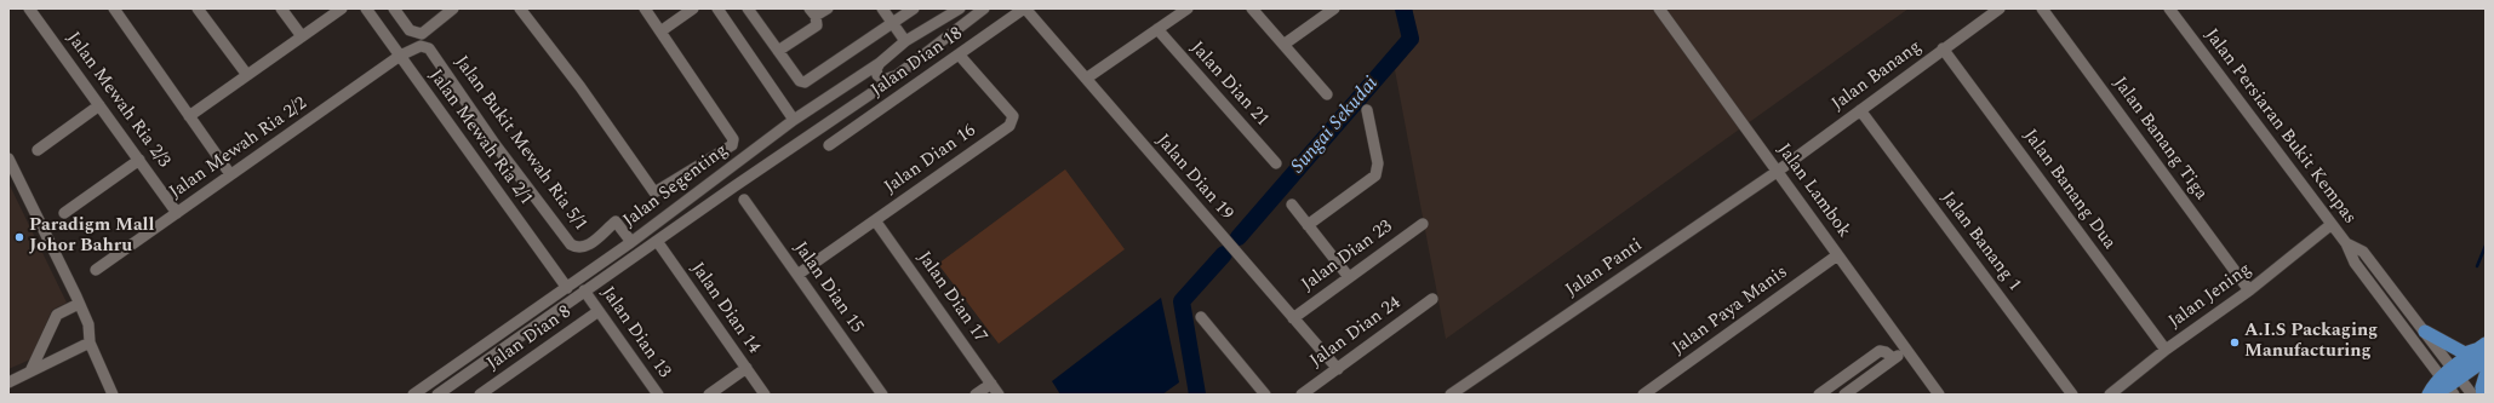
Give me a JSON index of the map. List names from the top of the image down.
{
  "streets": {
    "street": [
      "Jalan Dian 18",
      "Jalan Banang",
      "Jalan Dian 21",
      "Jalan Mewah Ria 2/3",
      "Jalan Persiaran Bukit Kempas",
      "Jalan Mewah Ria 2/1",
      "Jalan Banang Tiga",
      "Jalan Bukit Mewah Ria 5/1",
      "Jalan Mewah Ria 2/2",
      "Jalan Dian 16",
      "Jalan Dian 19",
      "Jalan Segenting",
      "Jalan Banang Dua",
      "Jalan Lambok",
      "Jalan Banang 1",
      "Jalan Dian 23",
      "Jalan Panti",
      "Jalan Dian 15",
      "Jalan Jening",
      "Jalan Dian 17",
      "Jalan Dian 14",
      "Jalan Paya Manis",
      "Jalan Dian 13",
      "Jalan Dian 24",
      "Jalan Dian 8"
    ]
  },
  "crossings": [
    ["Jalan Dian 18", "Jalan Dian 16"],
    ["Jalan Dian 18", "Jalan Dian 19"],
    ["Jalan Banang", "Jalan Banang Dua"],
    ["Jalan Banang", "Jalan Lambok"],
    ["Jalan Banang", "Jalan Banang 1"],
    ["Jalan Banang", "Jalan Panti"],
    ["Jalan Mewah Ria 2/3", "Jalan Mewah Ria 2/2"],
    ["Jalan Persiaran Bukit Kempas", "Jalan Jening"],
    ["Jalan Mewah Ria 2/1", "Jalan Bukit Mewah Ria 5/1"],
    ["Jalan Mewah Ria 2/1", "Jalan Mewah Ria 2/2"],
    ["Jalan Mewah Ria 2/1", "Jalan Segenting"],
    ["Jalan Banang Tiga", "Jalan Jening"],
    ["Jalan Bukit Mewah Ria 5/1", "Jalan Mewah Ria 2/2"],
    ["Jalan Bukit Mewah Ria 5/1", "Jalan Segenting"],
    ["Jalan Dian 16", "Jalan Dian 15"],
    ["Jalan Dian 16", "Jalan Dian 17"],
    ["Jalan Dian 19", "Jalan Dian 23"],
    ["Jalan Dian 19", "Jalan Dian 24"],
    ["Jalan Segenting", "Jalan Dian 14"],
    ["Jalan Segenting", "Jalan Dian 13"],
    ["Jalan Banang Dua", "Jalan Jening"],
    ["Jalan Lambok", "Jalan Panti"],
    ["Jalan Lambok", "Jalan Paya Manis"],
    ["Jalan Dian 13", "Jalan Dian 8"]
  ],
  "water": ["Sungai Sekudai"],
  "places": ["Paradigm Mall Johor Bahru", "A.I.S Packaging Manufacturing"]
}
